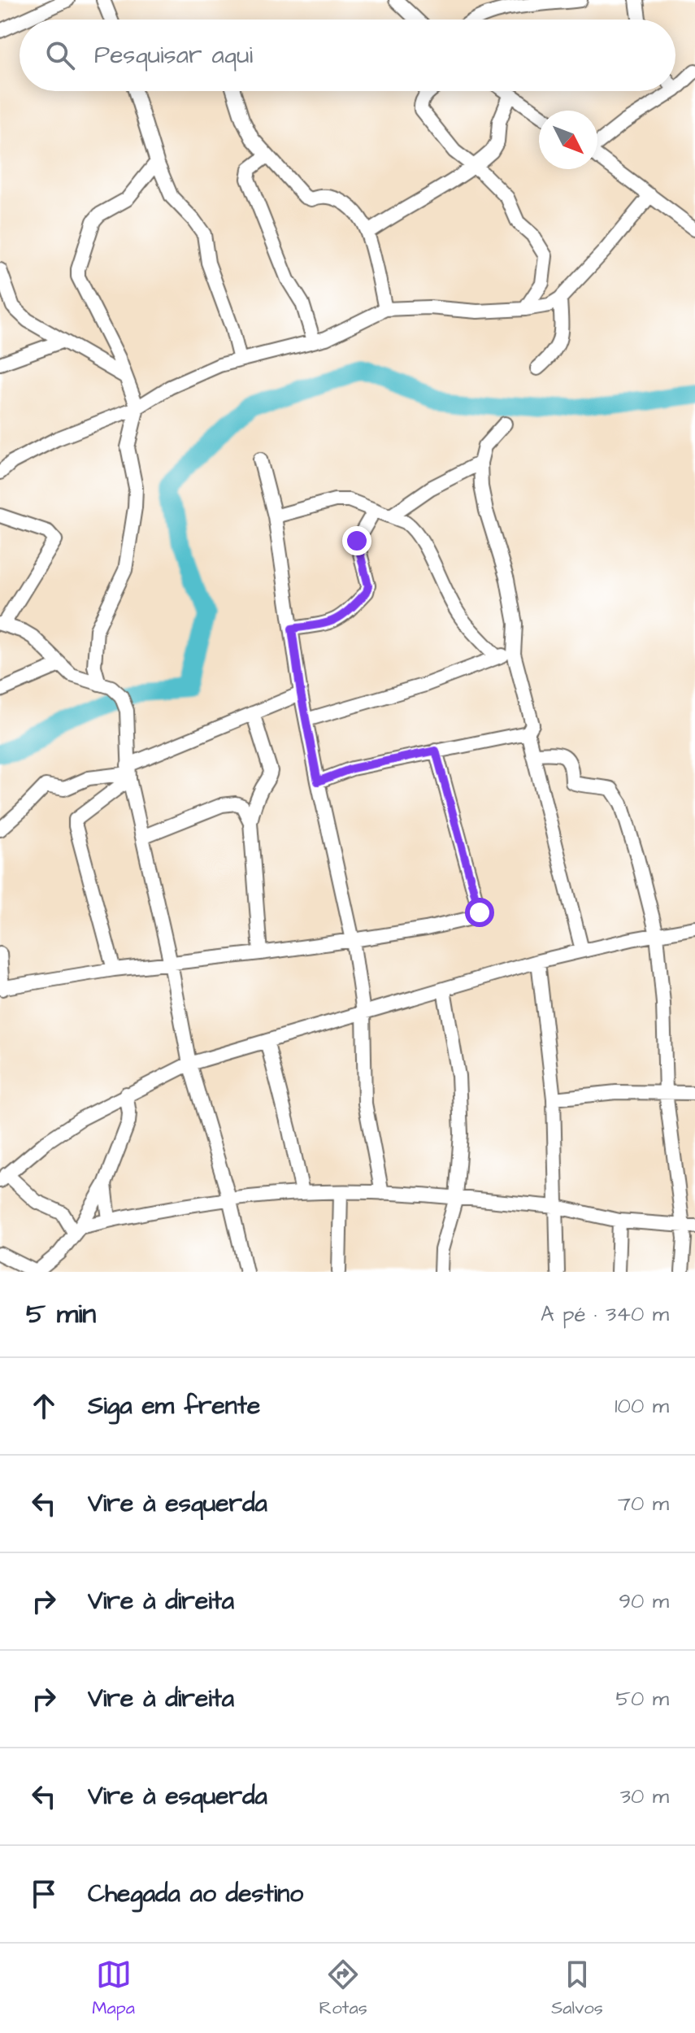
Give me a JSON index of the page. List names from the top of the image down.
{
  "north": "bottom right",
  "page": {
    "search": "Pesquisar aqui",
    "heading": ["5 min", "A pé · 340 m"],
    "list": [
      ["Siga em frente", "100 m"],
      ["Vire à esquerda", "70 m"],
      ["Vire à direita", "90 m"],
      ["Vire à direita", "50 m"],
      ["Vire à esquerda", "30 m"],
      "Chegada ao destino"
    ],
    "nav": ["Mapa", "Rotas", "Salvos"]
  }
}
